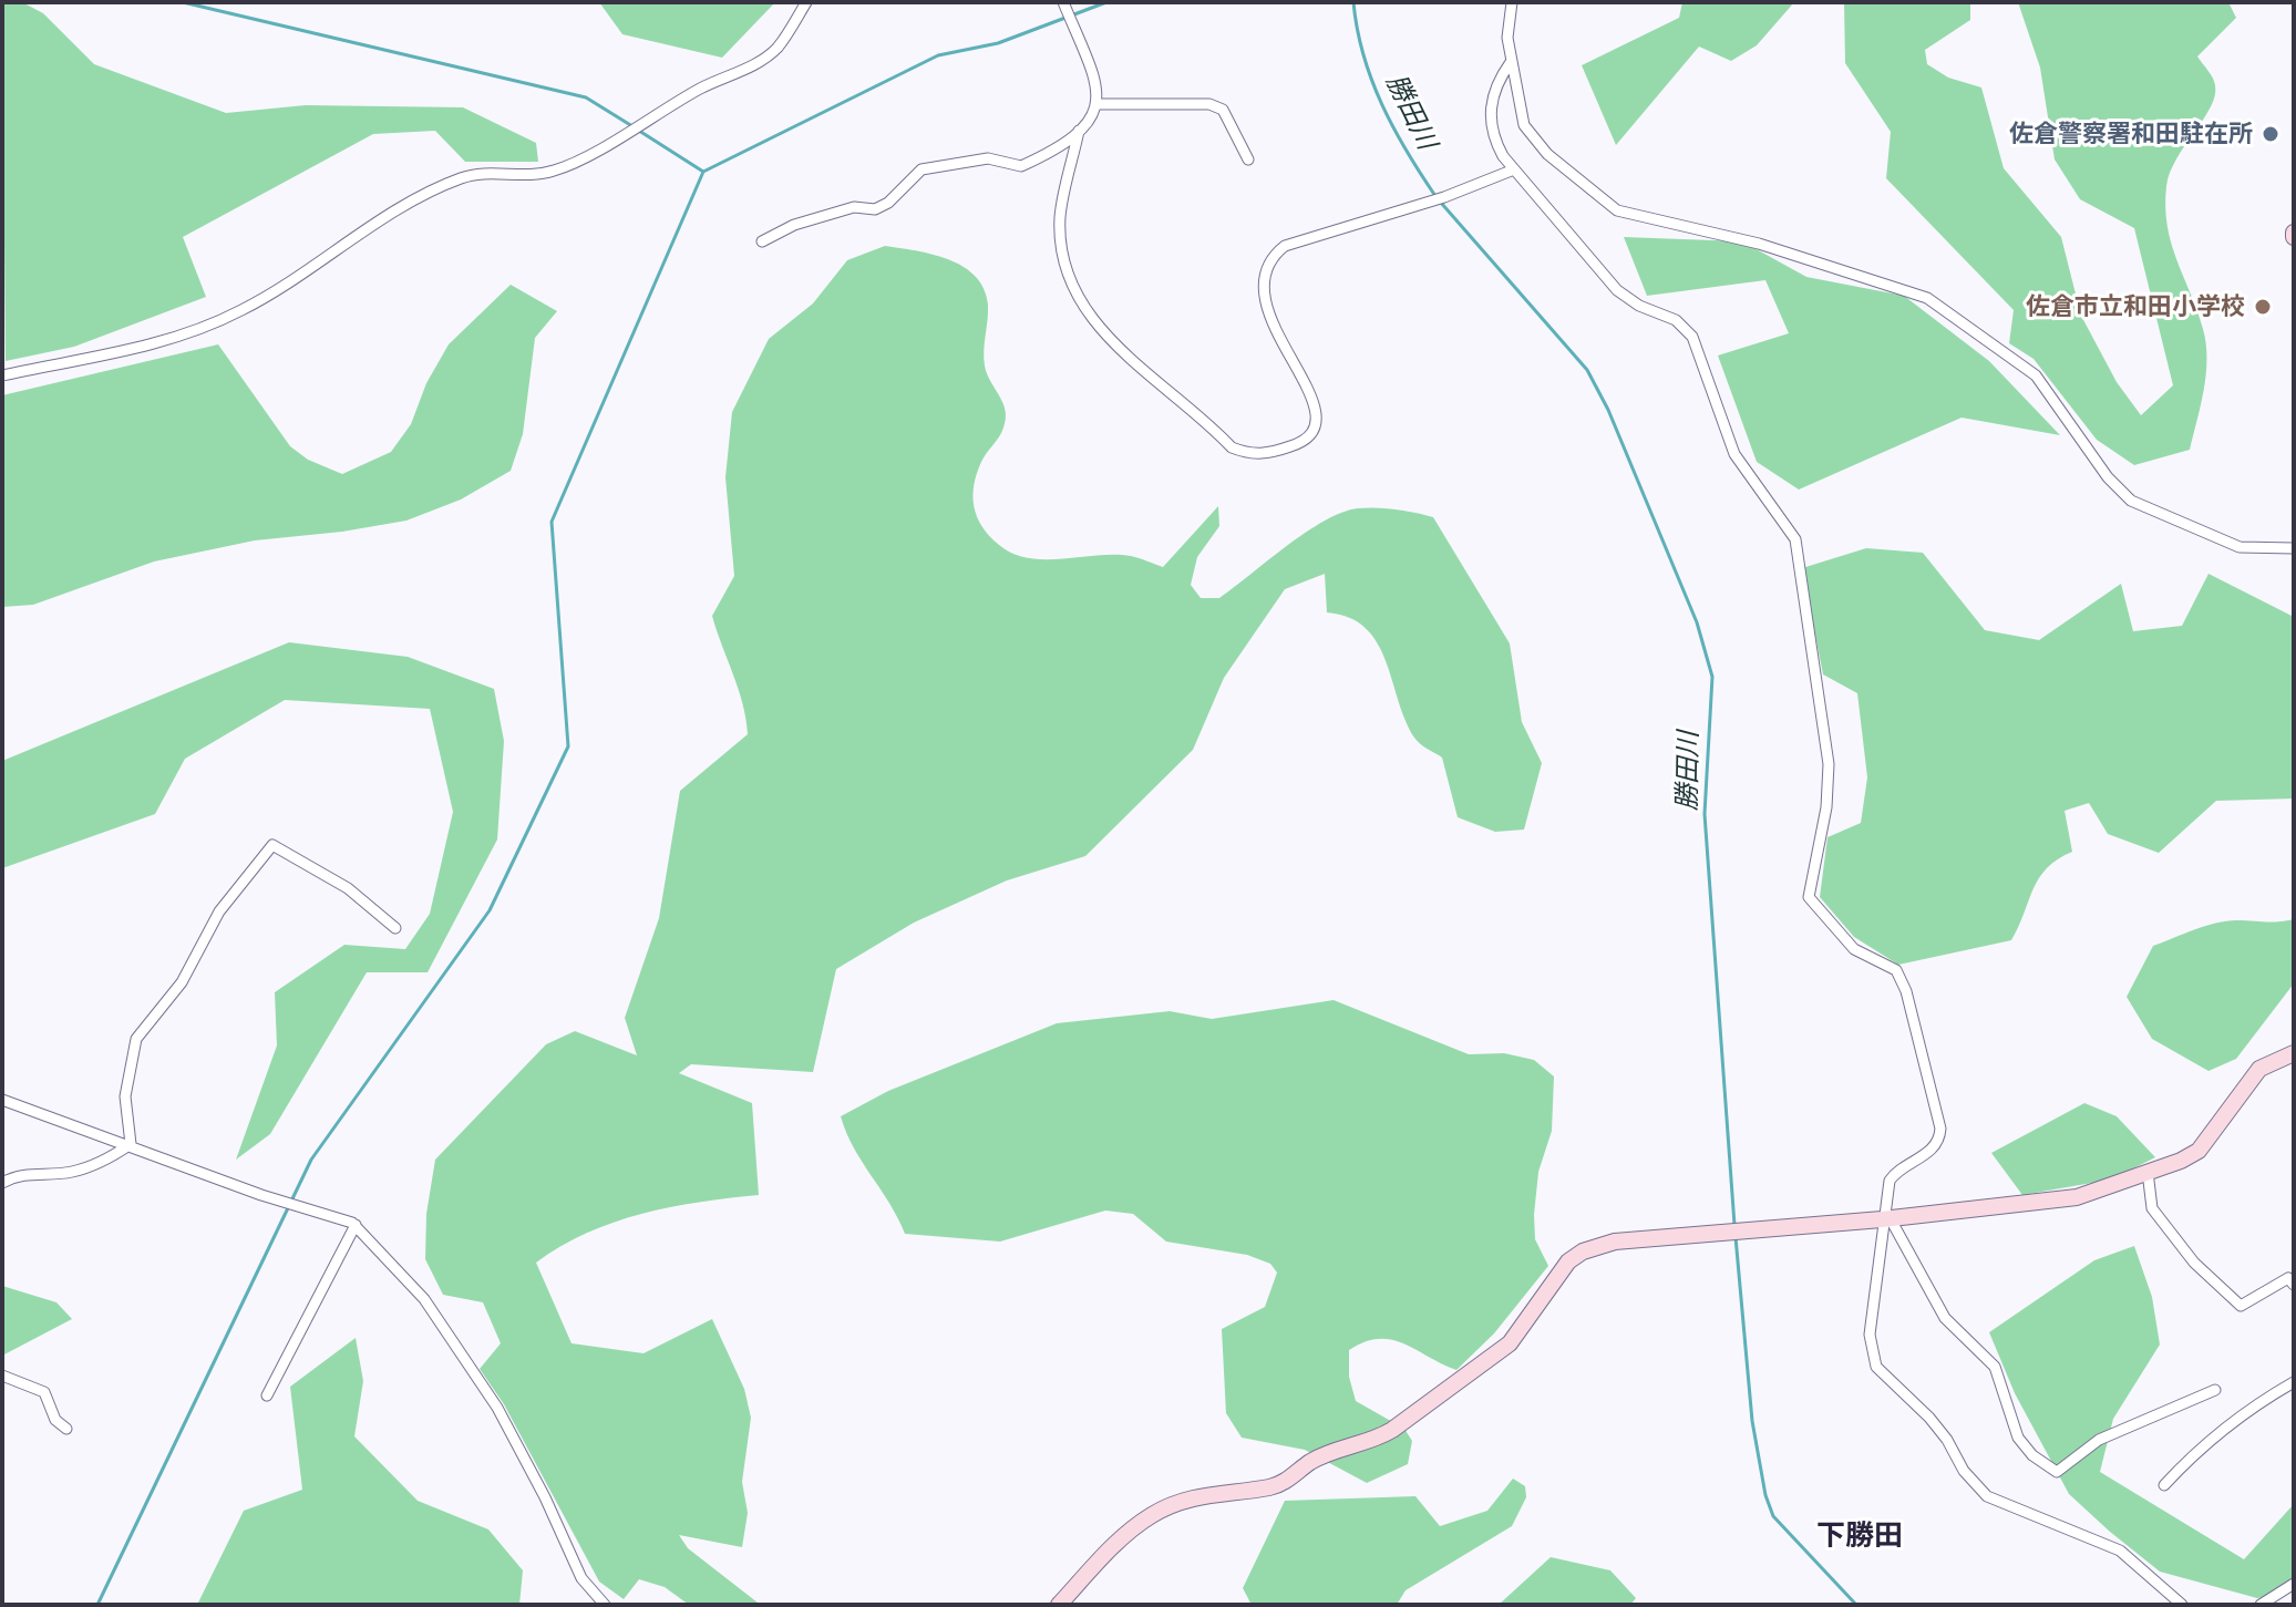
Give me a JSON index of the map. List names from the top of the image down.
{
  "districts": ["下勝田"],
  "water": ["勝田川"],
  "places": ["佐倉警察署和田駐在所", "佐倉市立和田小学校"]
}
